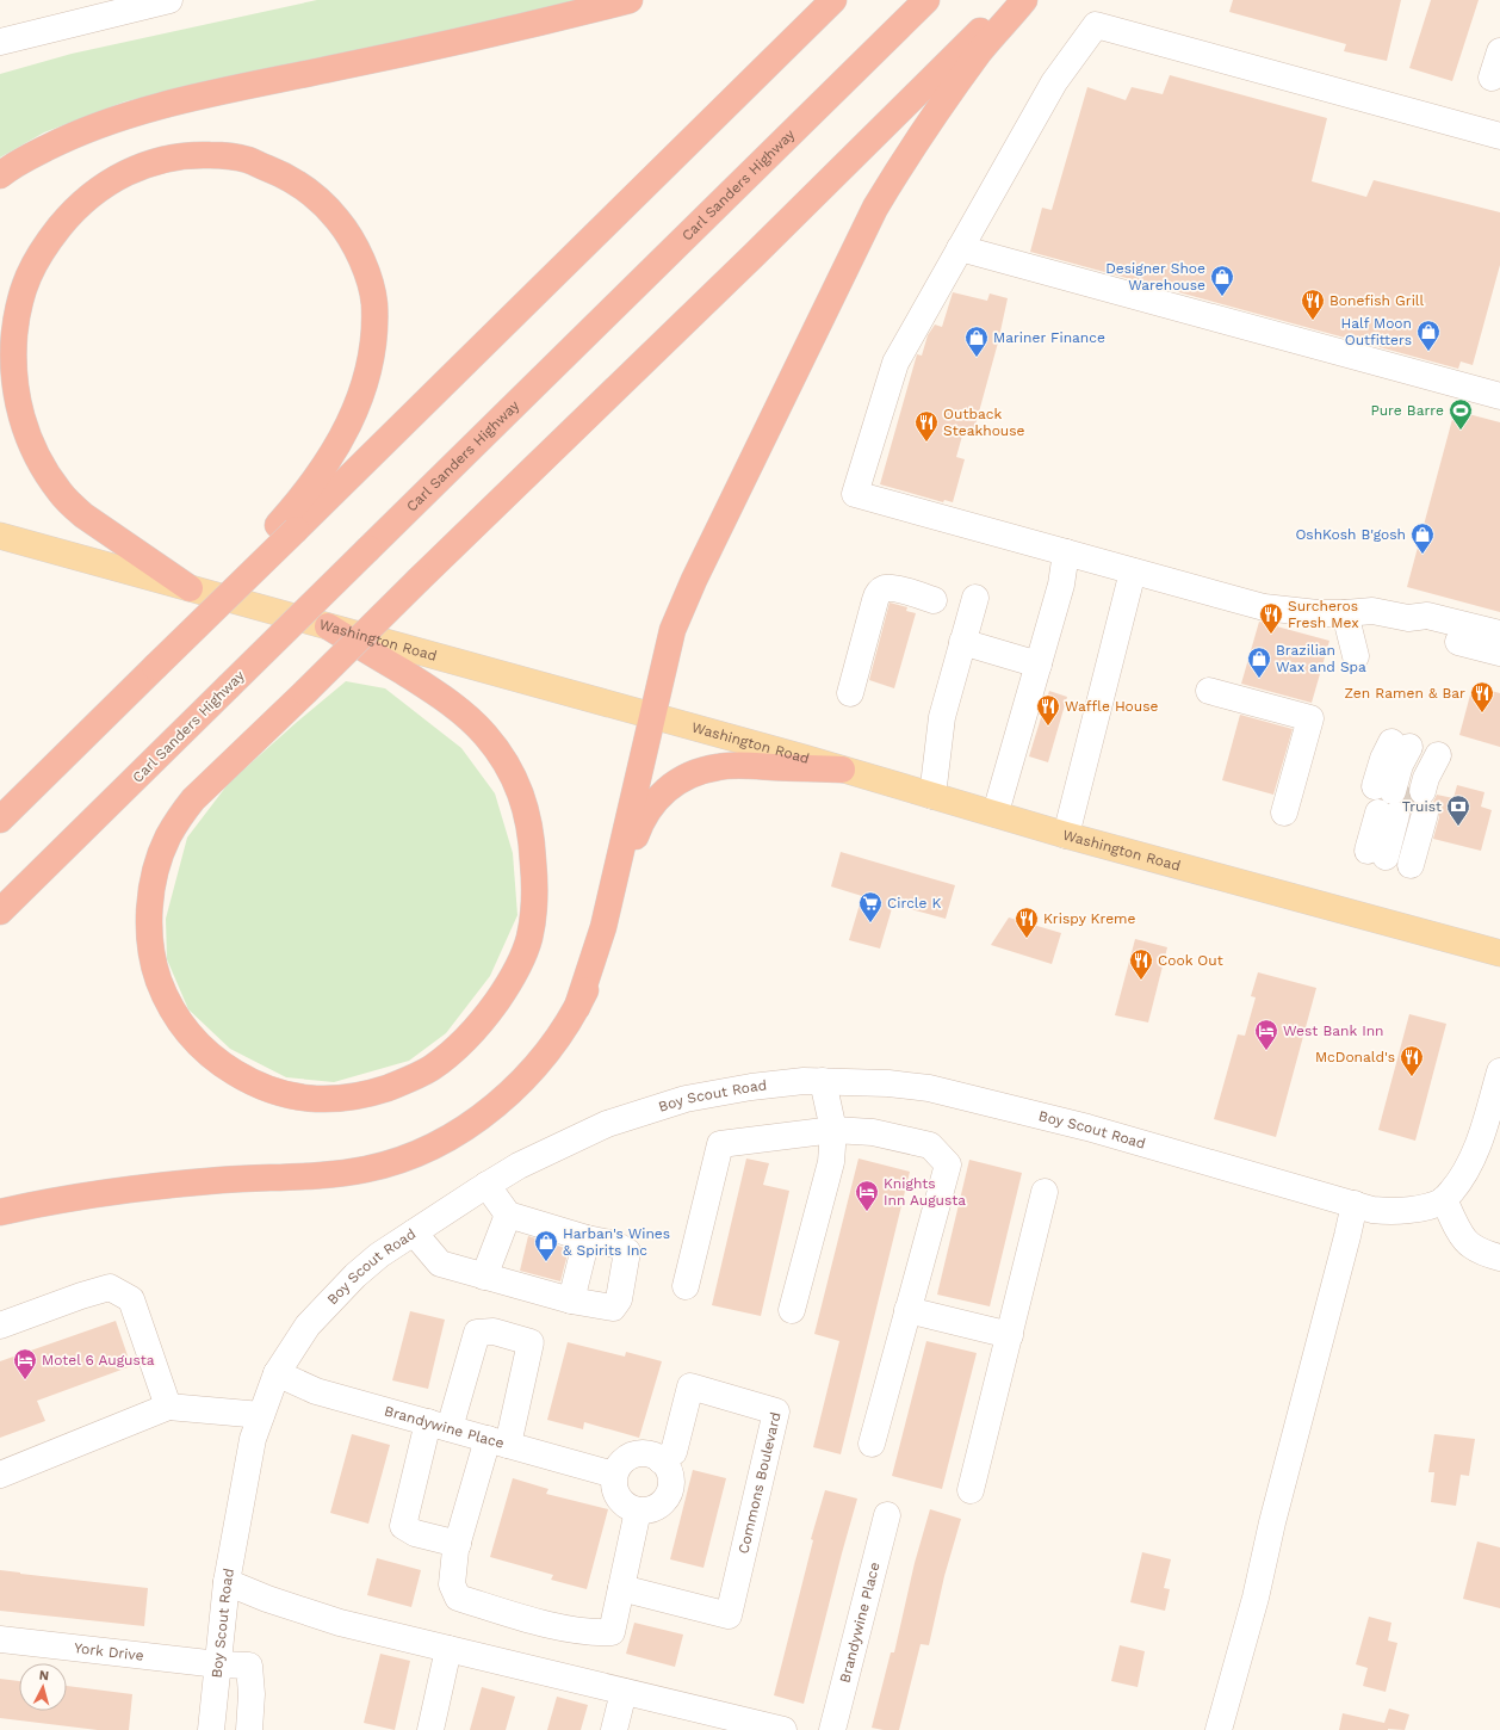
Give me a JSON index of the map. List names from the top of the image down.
{
  "streets": {
    "highway": ["Carl Sanders Highway"],
    "main road": ["Washington Road"],
    "street": [
      "Boy Scout Road",
      "Brandywine Place",
      "Commons Boulevard",
      "York Drive"
    ]
  },
  "crossings": [
    ["Boy Scout Road", "Brandywine Place"],
    ["Boy Scout Road", "York Drive"],
    ["Brandywine Place", "Commons Boulevard"]
  ],
  "places": {
    "shop": [
      "Designer Shoe Warehouse",
      "Half Moon Outfitters",
      "Mariner Finance",
      "OshKosh B'gosh",
      "Brazilian Wax and Spa",
      "Harban's Wines & Spirits Inc"
    ],
    "restaurant": [
      "Bonefish Grill",
      "Outback Steakhouse",
      "Surcheros Fresh Mex",
      "Zen Ramen & Bar",
      "Waffle House",
      "Krispy Kreme",
      "Cook Out",
      "McDonald's"
    ],
    "sports": ["Pure Barre"],
    "bank": ["Truist"],
    "supermarket": ["Circle K"],
    "hotel": ["West Bank Inn", "Knights Inn Augusta", "Motel 6 Augusta"]
  },
  "north": "top"
}
